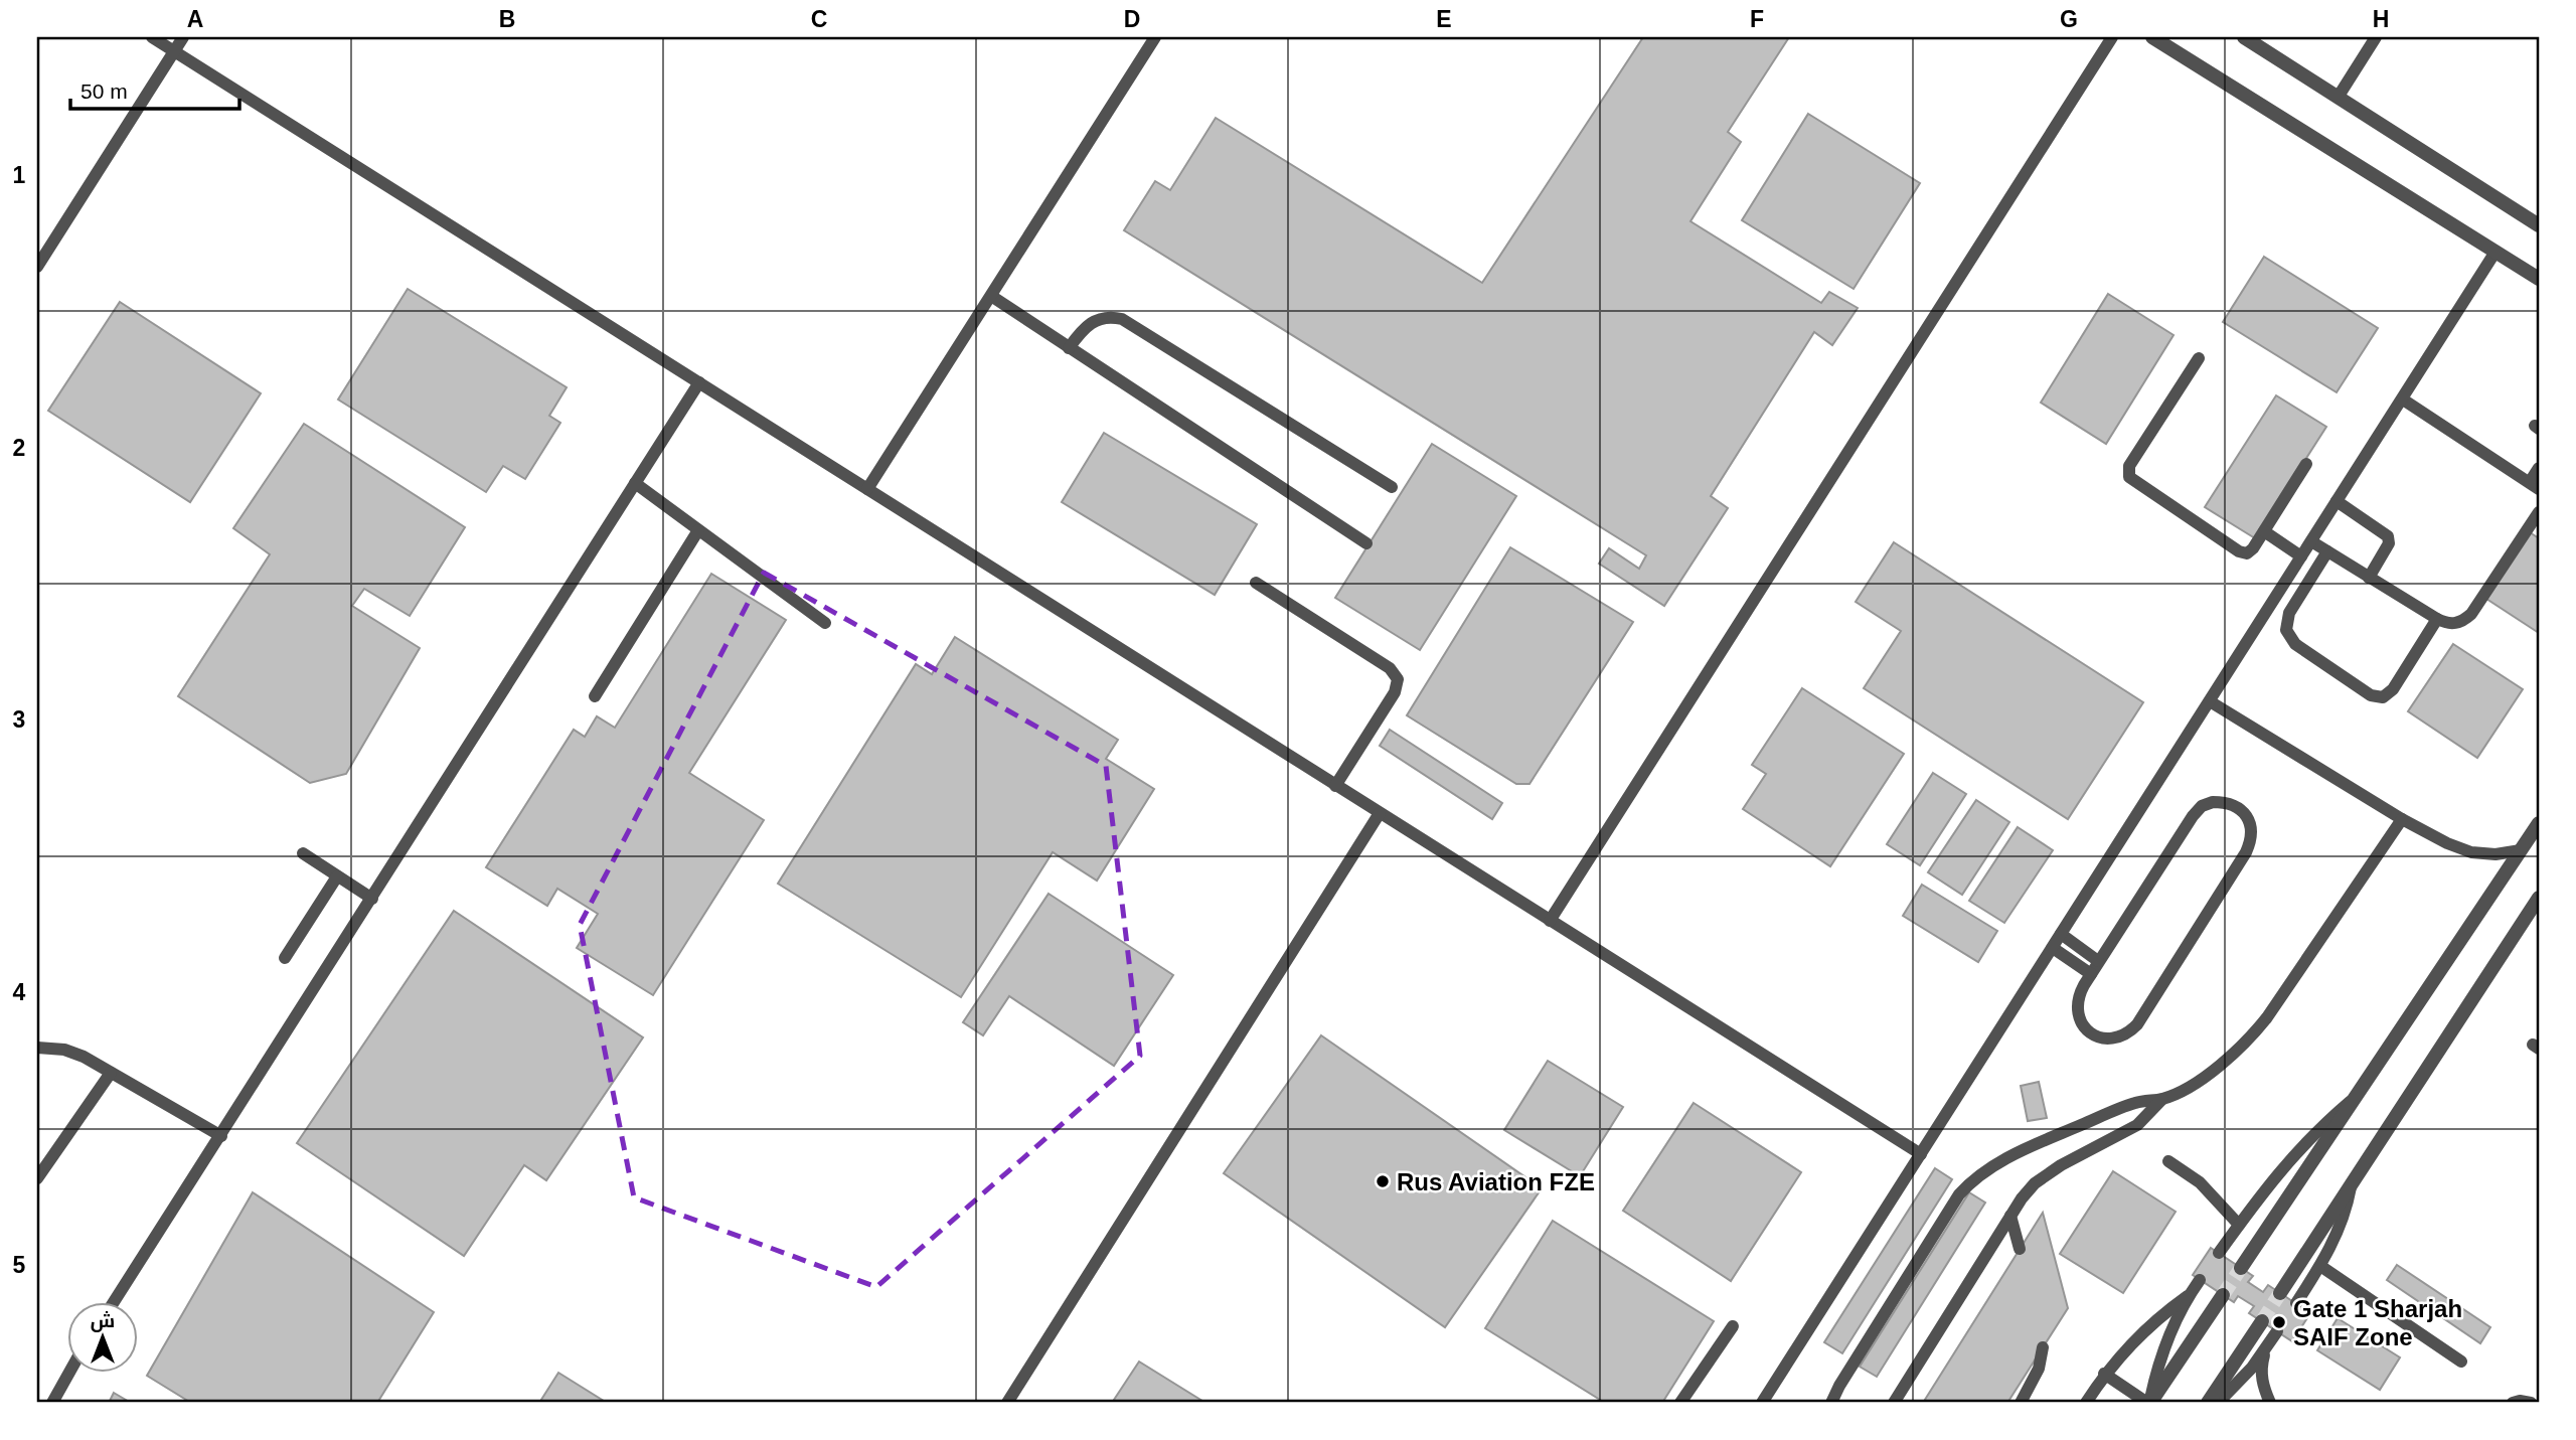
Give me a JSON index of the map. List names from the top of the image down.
{
  "places": ["Rus Aviation FZE", "Gate 1 Sharjah SAIF Zone"],
  "scale_bar": "50 m",
  "north": "top",
  "grid": {
    "columns": [
      "A",
      "B",
      "C",
      "D",
      "E",
      "F",
      "G",
      "H"
    ],
    "rows": [
      "1",
      "2",
      "3",
      "4",
      "5"
    ]
  }
}
